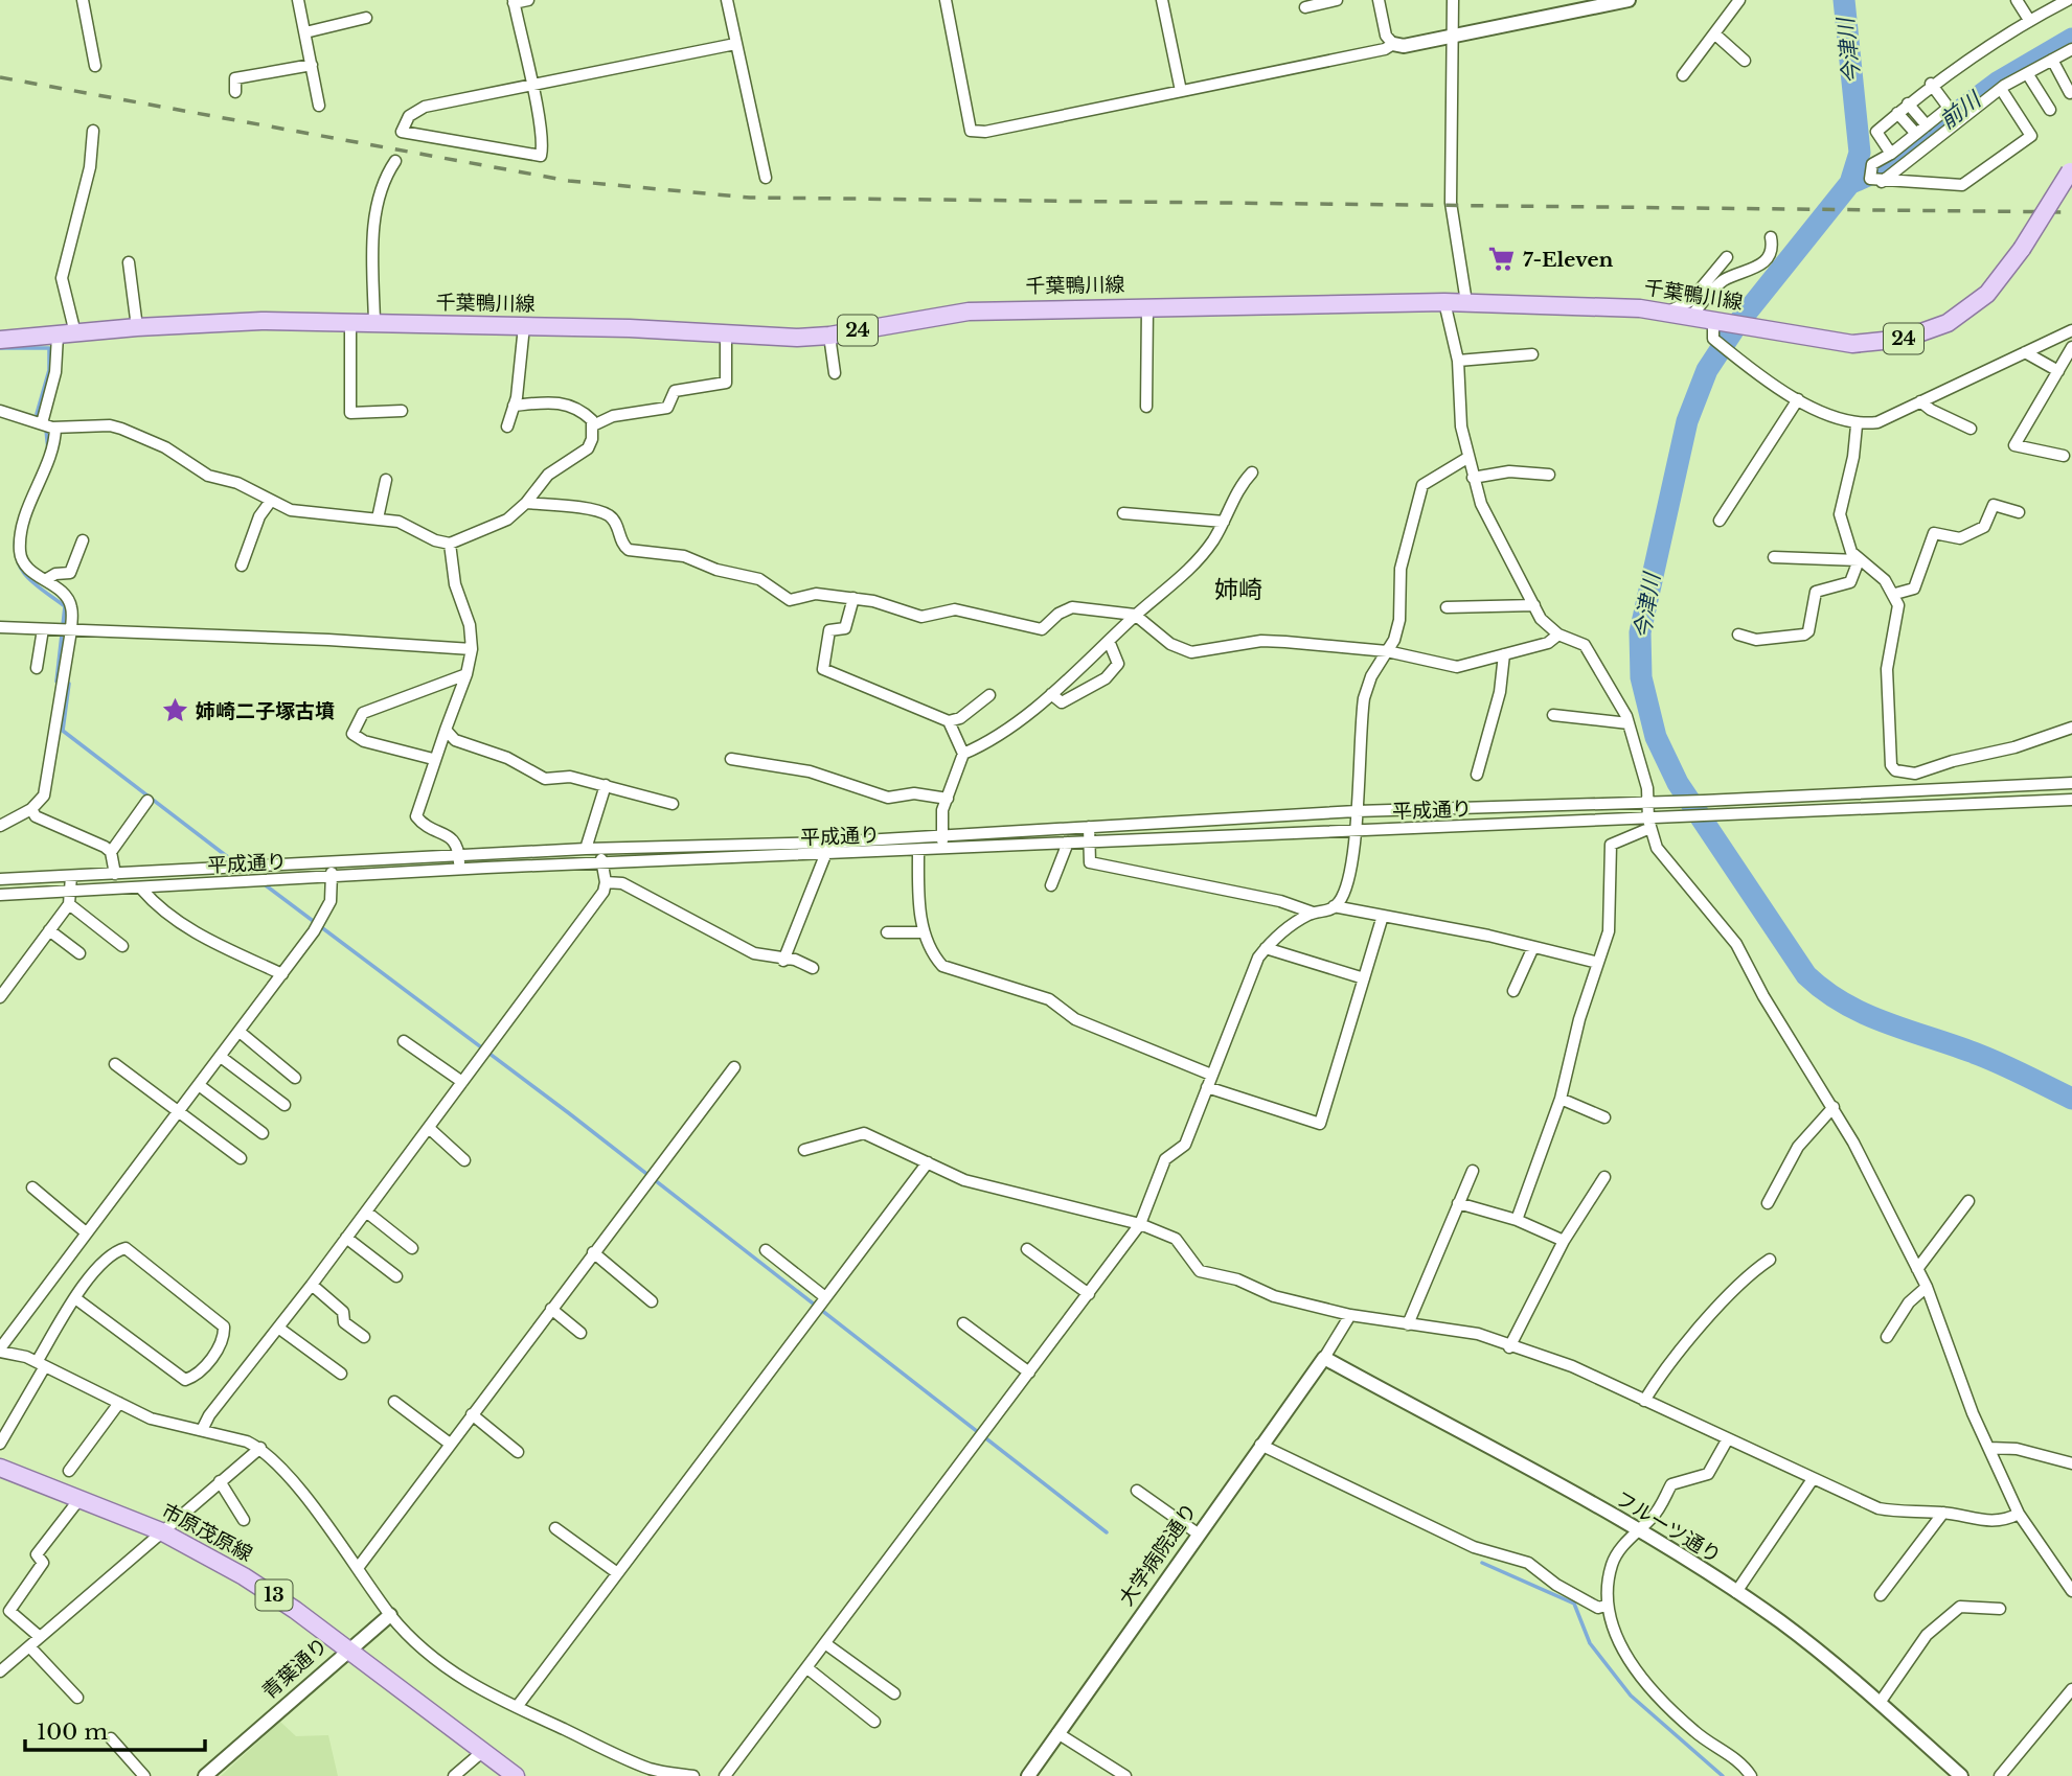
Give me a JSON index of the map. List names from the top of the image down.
{
  "streets": {
    "main road": [
      "千葉鴨川線",
      "24",
      "市原茂原線",
      "13"
    ],
    "street": [
      "平成通り",
      "フルーツ通り",
      "大学病院通り",
      "青葉通り"
    ]
  },
  "crossings": [
    ["フルーツ通り", "大学病院通り"],
    ["市原茂原線", "青葉通り"]
  ],
  "districts": ["姉崎"],
  "water": ["今津川", "前川"],
  "places": {
    "supermarket": ["7-Eleven"],
    "place": ["姉崎二子塚古墳"]
  },
  "scale_bar": "100 m"
}
